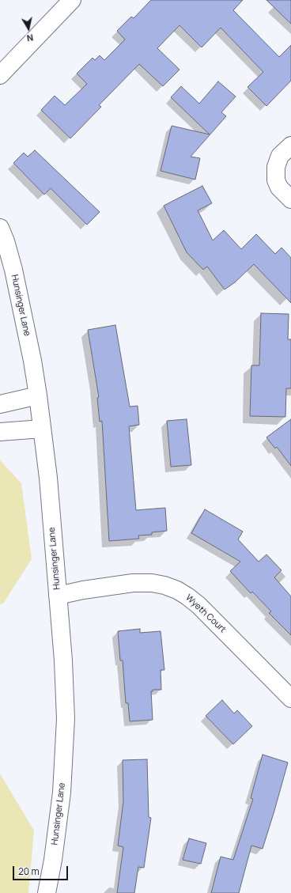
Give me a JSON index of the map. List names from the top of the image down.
{
  "streets": {
    "street": ["Hunsinger Lane", "Wyeth Court"]
  },
  "crossings": [
    ["Hunsinger Lane", "Wyeth Court"]
  ],
  "scale_bar": "20 m",
  "north": "bottom"
}
